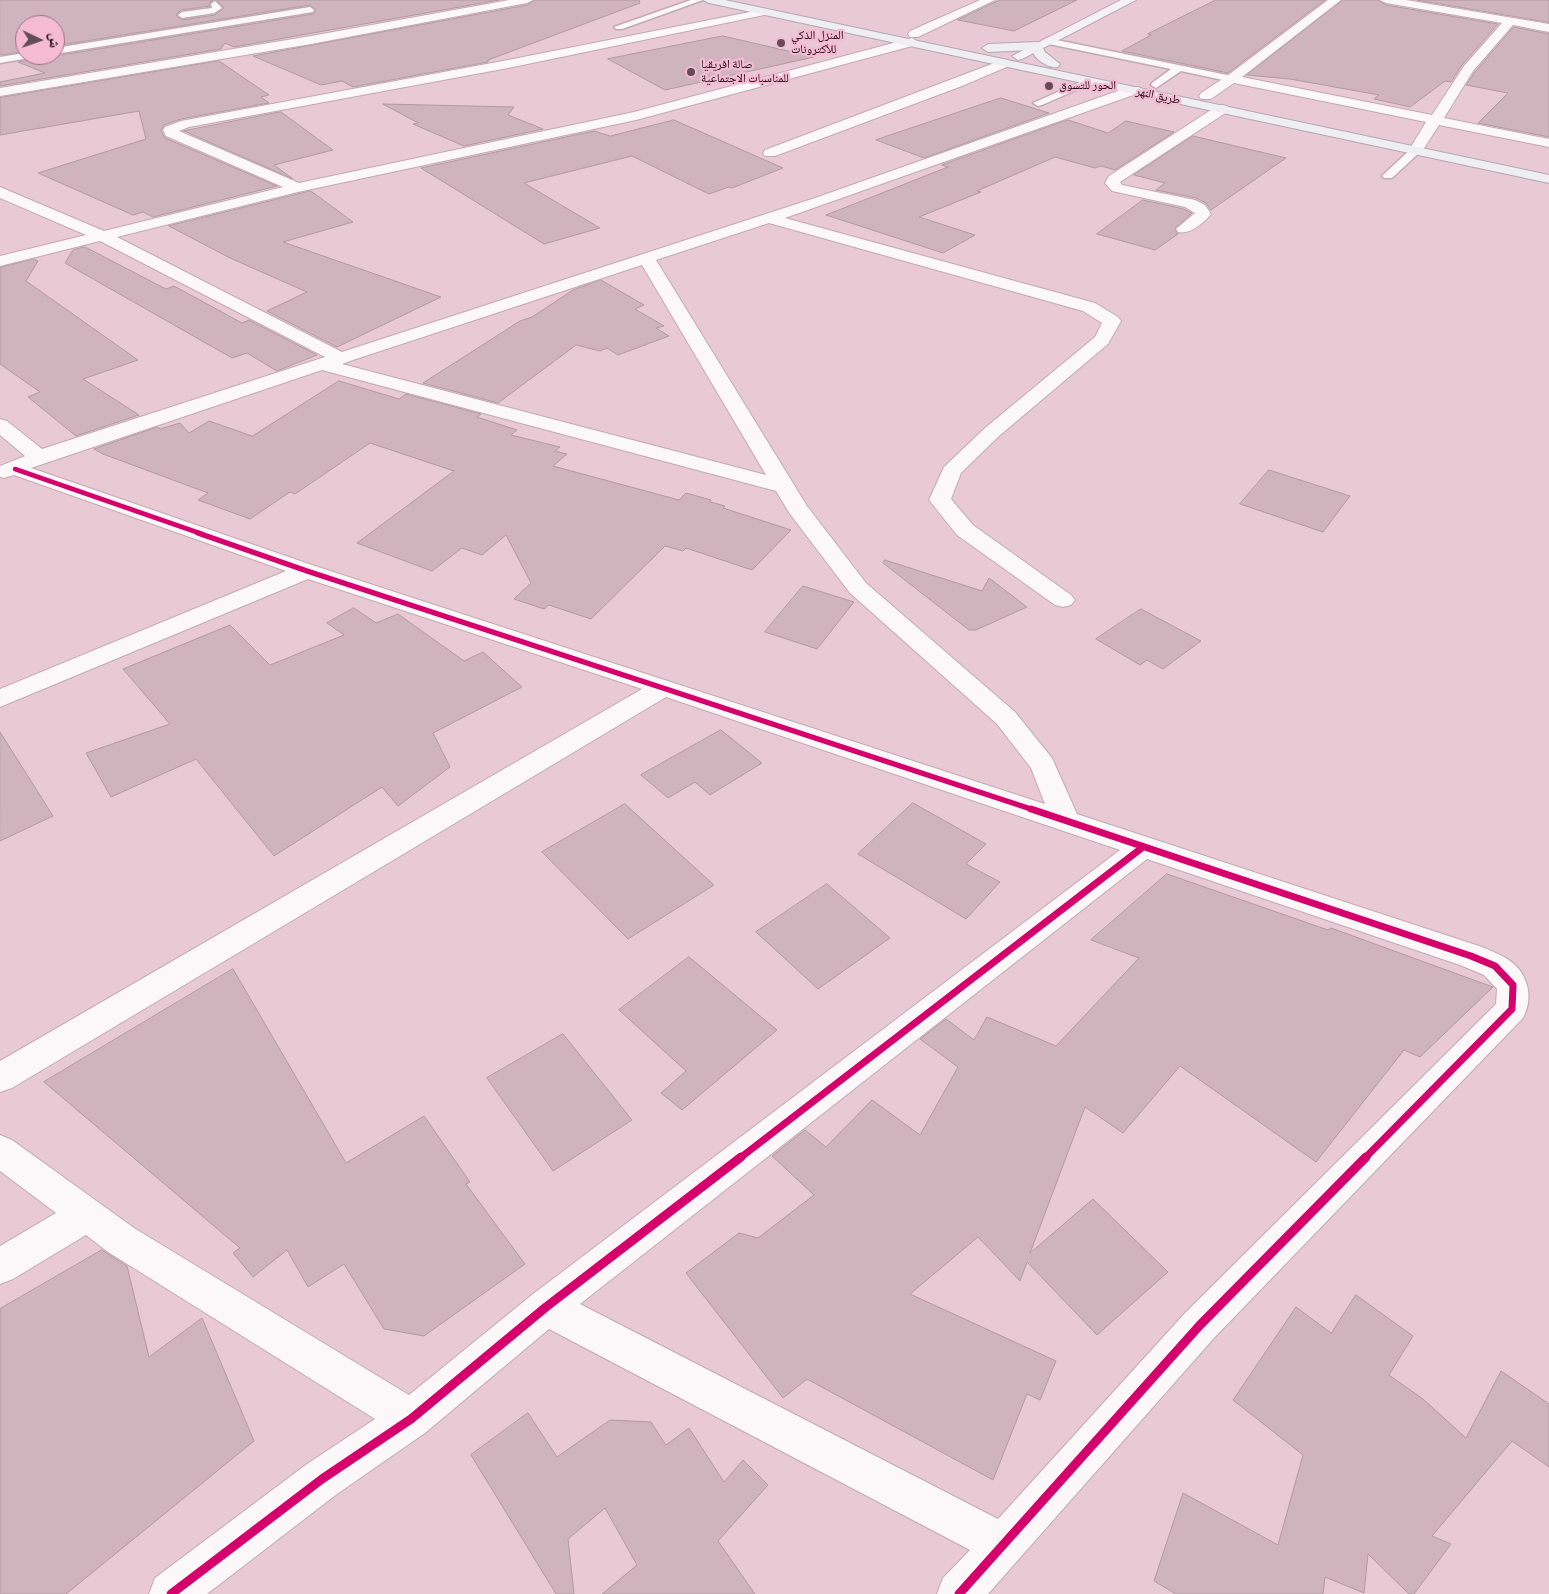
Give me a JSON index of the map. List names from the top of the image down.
{
  "streets": {
    "main road": ["طريق النهر"]
  },
  "places": ["المنزل الذكي للأكترونات", "صالة افريقيا للمناسبات الاجتماعية", "الحور للتسوق"],
  "north": "right"
}
